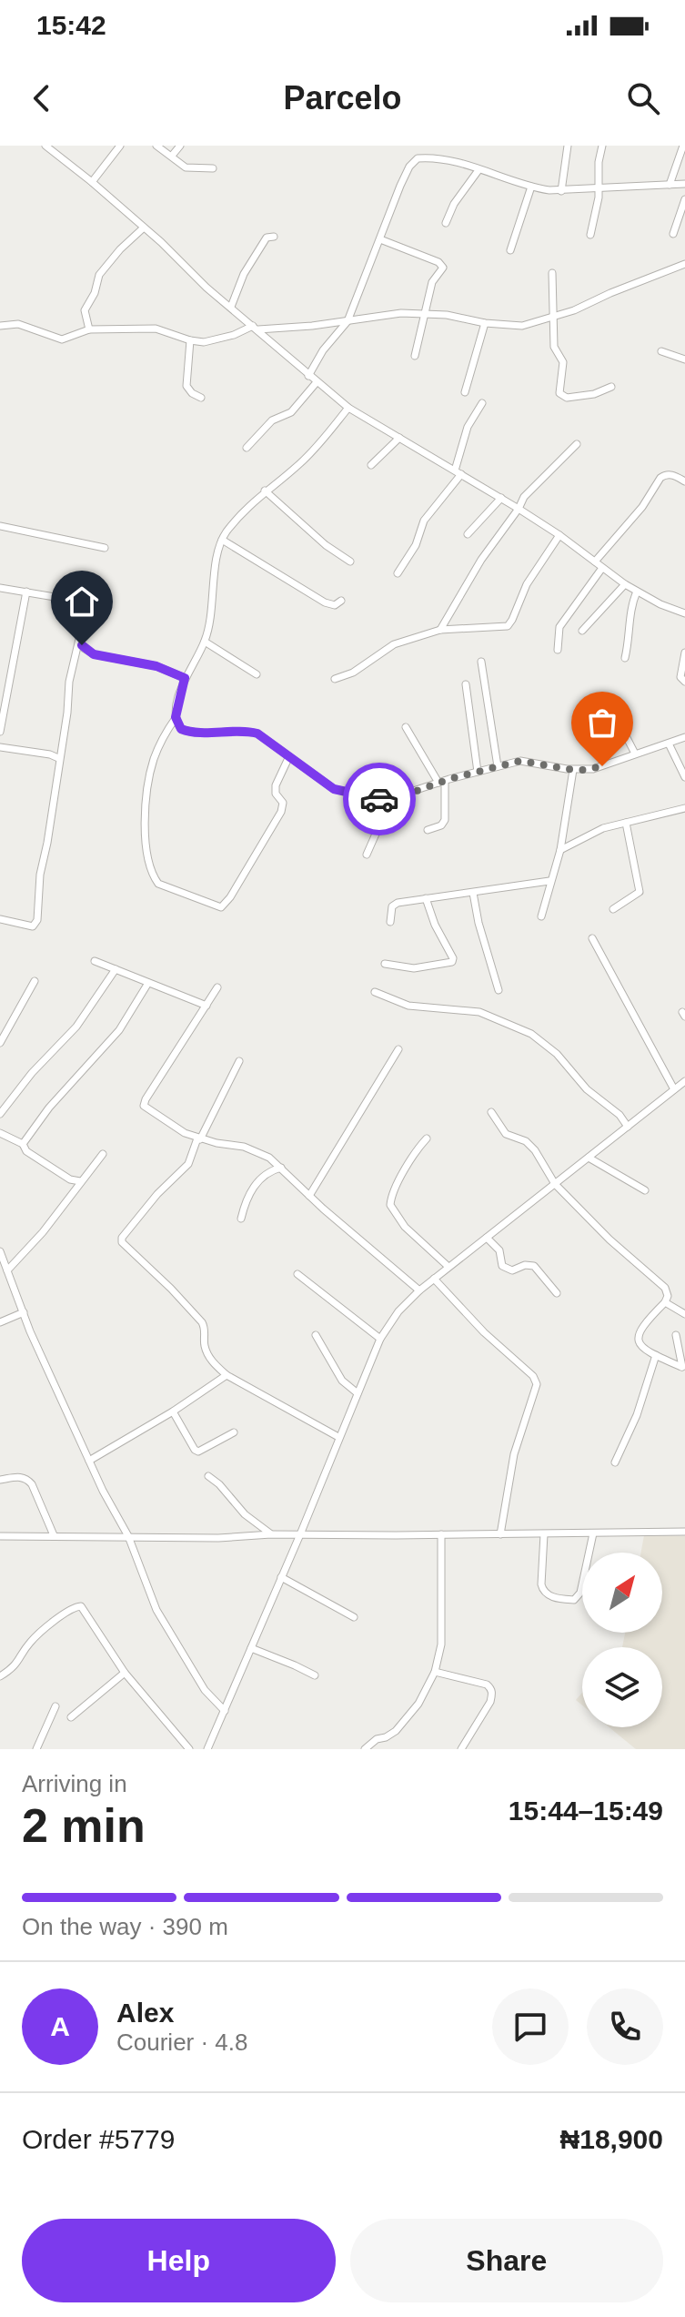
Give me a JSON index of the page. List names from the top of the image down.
{
  "north": "top right",
  "page": {
    "status": "15:42",
    "header": "Parcelo",
    "heading": ["2 min", "Arriving in", "15:44–15:49"],
    "panel": [
      "Alex",
      "Courier · 4.8",
      "Order #5779",
      "₦18,900"
    ],
    "bar": "On the way · 390 m",
    "round": "A",
    "buttons": ["Help", "Share"]
  }
}
